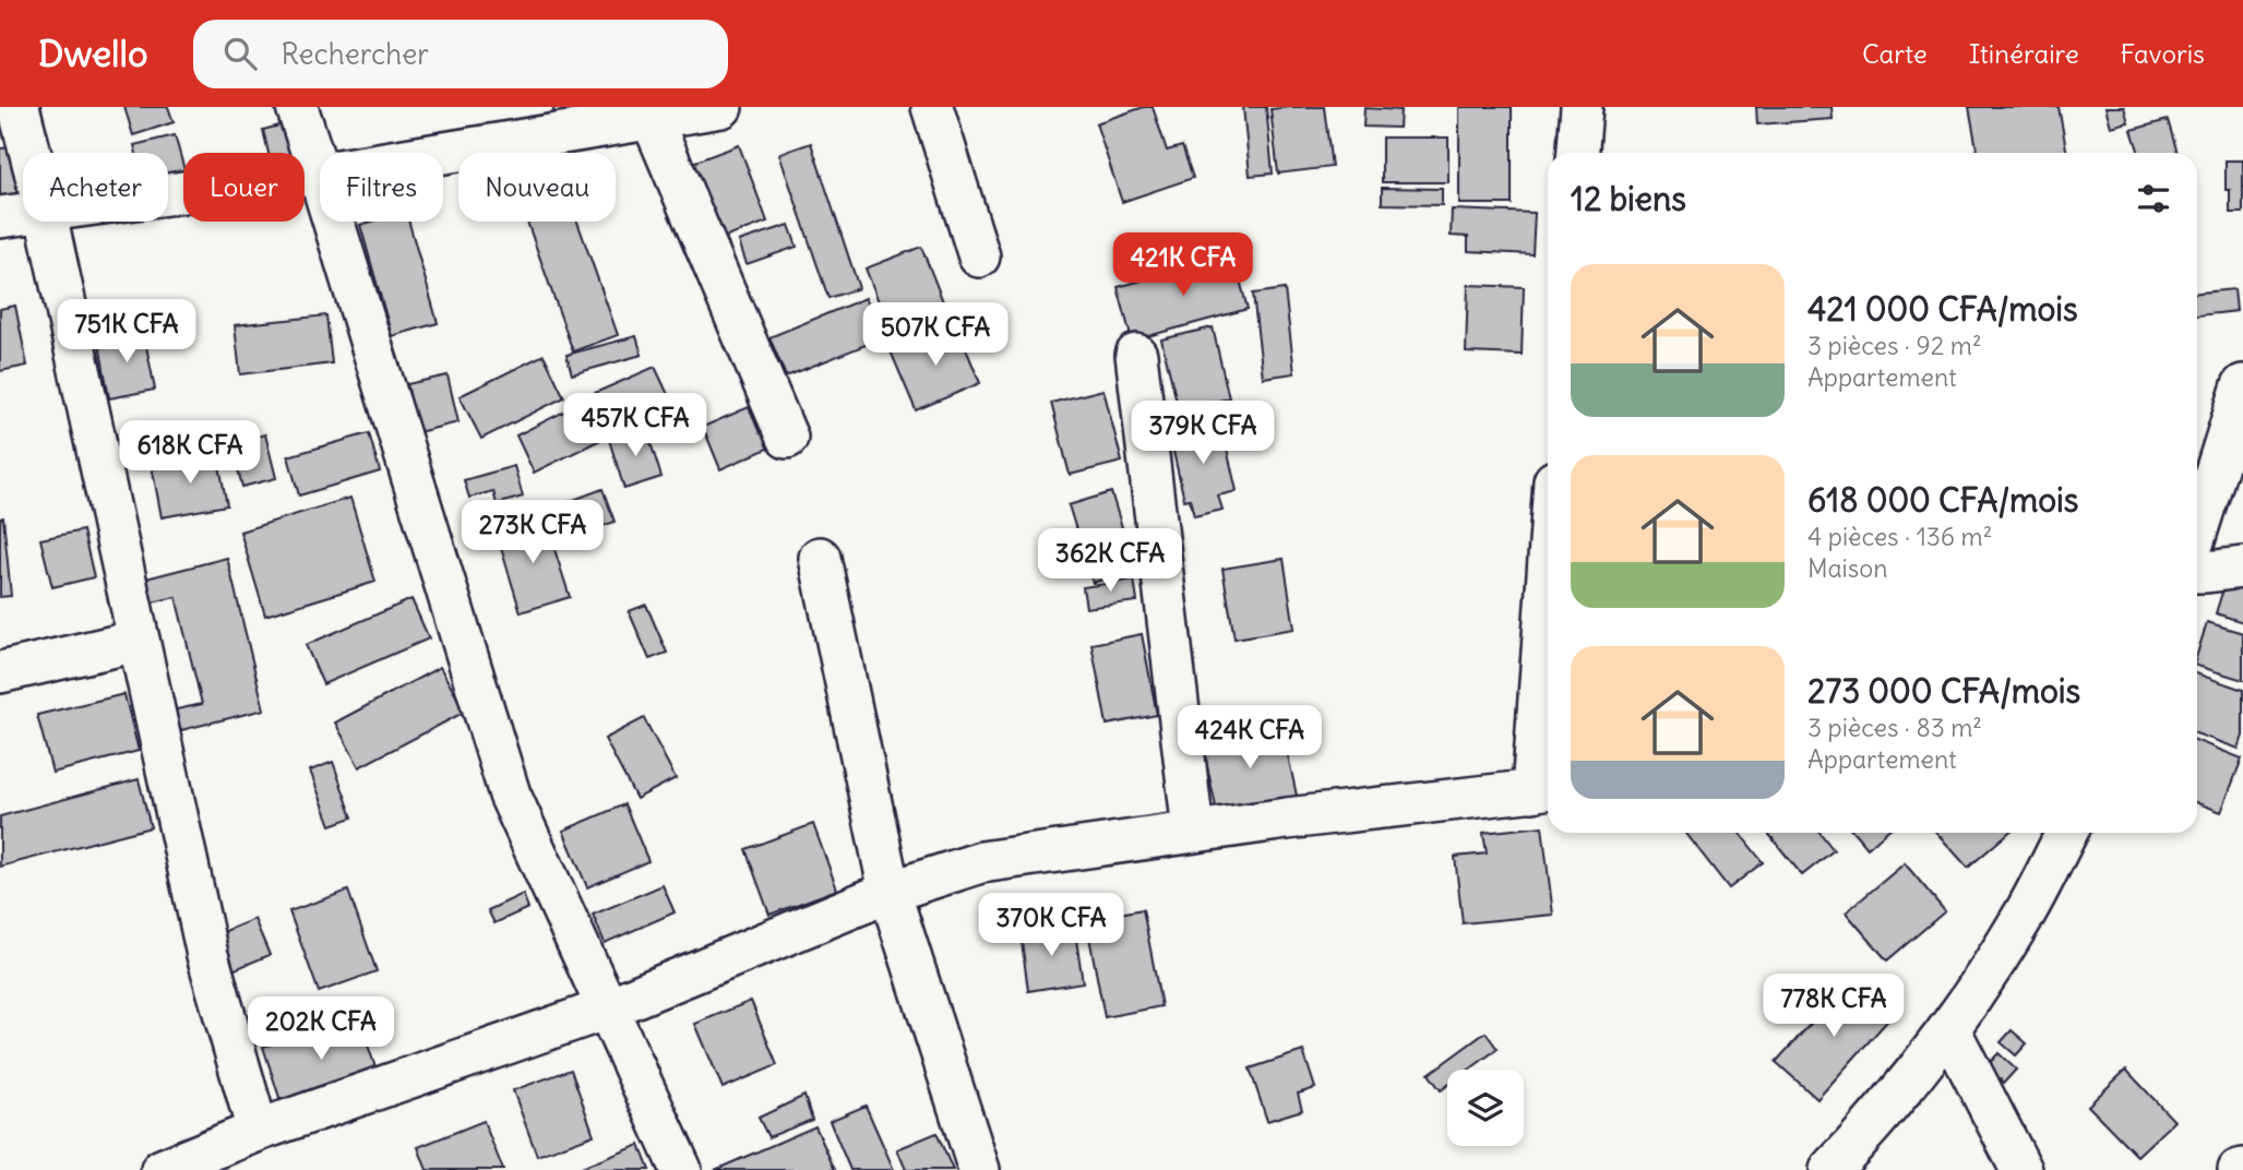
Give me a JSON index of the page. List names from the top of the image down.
{
  "page": {
    "header": "Dwello",
    "search": "Rechercher",
    "nav": ["Carte", "Itinéraire", "Favoris"],
    "chip": [
      "Acheter",
      "Louer",
      "Filtres",
      "Nouveau"
    ],
    "heading": "12 biens",
    "price": [
      "421K CFA",
      "751K CFA",
      "507K CFA",
      "457K CFA",
      "379K CFA",
      "618K CFA",
      "273K CFA",
      "362K CFA",
      "424K CFA",
      "370K CFA",
      "778K CFA",
      "202K CFA"
    ],
    "list": [
      {
        "name": "421 000 CFA/mois",
        "note": "3 pièces · 92 m² · Appartement"
      },
      {
        "name": "618 000 CFA/mois",
        "note": "4 pièces · 136 m² · Maison"
      },
      {
        "name": "273 000 CFA/mois",
        "note": "3 pièces · 83 m² · Appartement"
      }
    ]
  }
}
